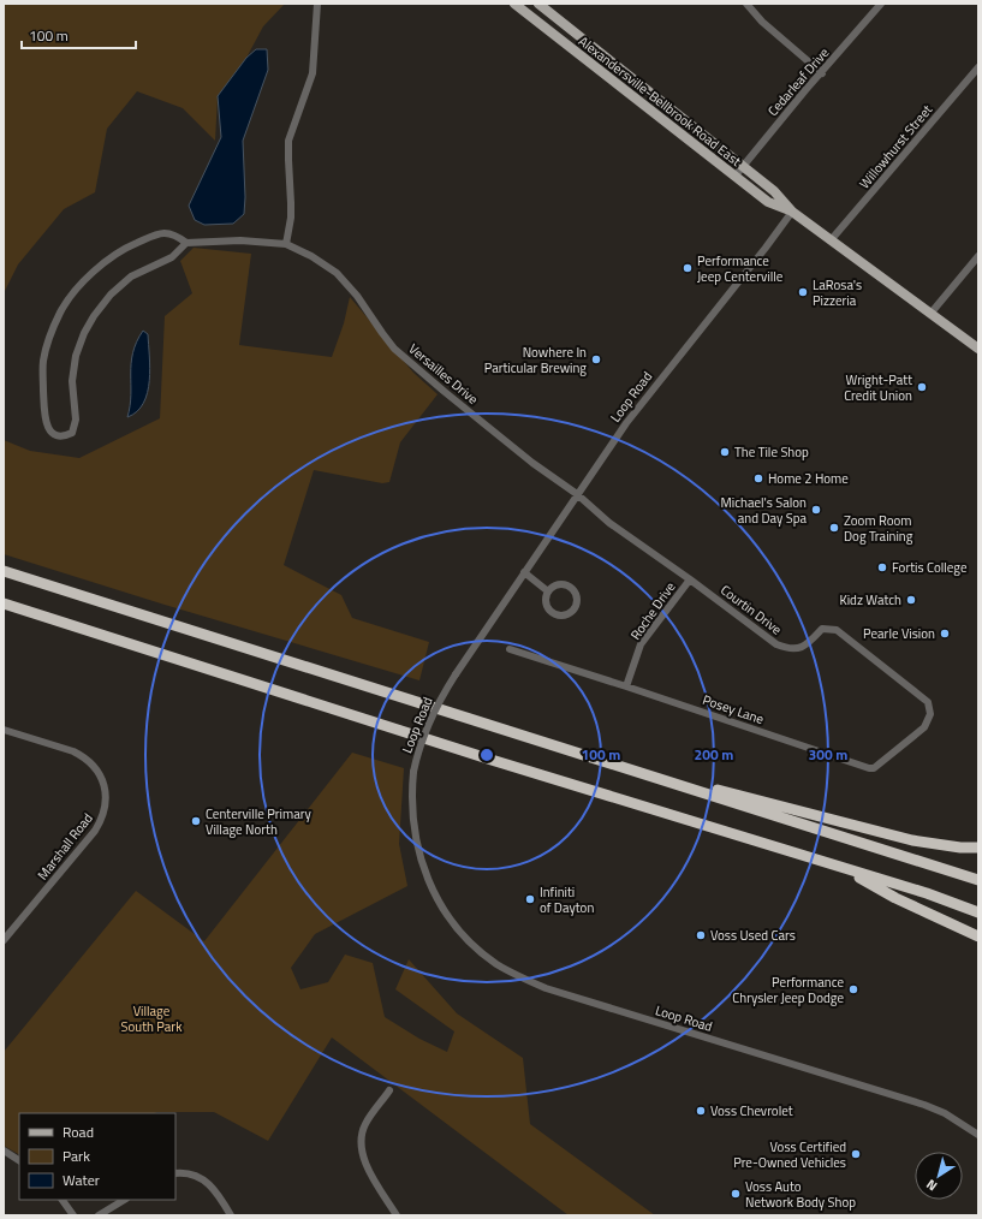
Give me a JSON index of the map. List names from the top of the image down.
{
  "streets": {
    "main road": ["Alexandersville-Bellbrook Road East"],
    "street": [
      "Cedarleaf Drive",
      "Willowhurst Street",
      "Versailles Drive",
      "Loop Road",
      "Courtin Drive",
      "Roche Drive",
      "Posey Lane",
      "Marshall Road"
    ]
  },
  "crossings": [
    ["Cedarleaf Drive", "Alexandersville-Bellbrook Road East"],
    ["Alexandersville-Bellbrook Road East", "Willowhurst Street"],
    ["Alexandersville-Bellbrook Road East", "Loop Road"],
    ["Versailles Drive", "Loop Road"],
    ["Versailles Drive", "Courtin Drive"],
    ["Loop Road", "Courtin Drive"],
    ["Courtin Drive", "Roche Drive"],
    ["Courtin Drive", "Posey Lane"],
    ["Roche Drive", "Posey Lane"]
  ],
  "parks": ["Village South Park"],
  "places": [
    "Performance Jeep Centerville",
    "LaRosa's Pizzeria",
    "Nowhere In Particular Brewing",
    "Wright-Patt Credit Union",
    "The Tile Shop",
    "Home 2 Home",
    "Michael's Salon and Day Spa",
    "Zoom Room Dog Training",
    "Fortis College",
    "Kidz Watch",
    "Pearle Vision",
    "Centerville Primary Village North",
    "Infiniti of Dayton",
    "Voss Used Cars",
    "Performance Chrysler Jeep Dodge",
    "Voss Chevrolet",
    "Voss Certified Pre-Owned Vehicles",
    "Voss Auto Network Body Shop"
  ],
  "legend": ["Road", "Park", "Water"],
  "scale_bar": "100 m",
  "north": "bottom left",
  "rings": ["100 m", "200 m", "300 m"]
}
